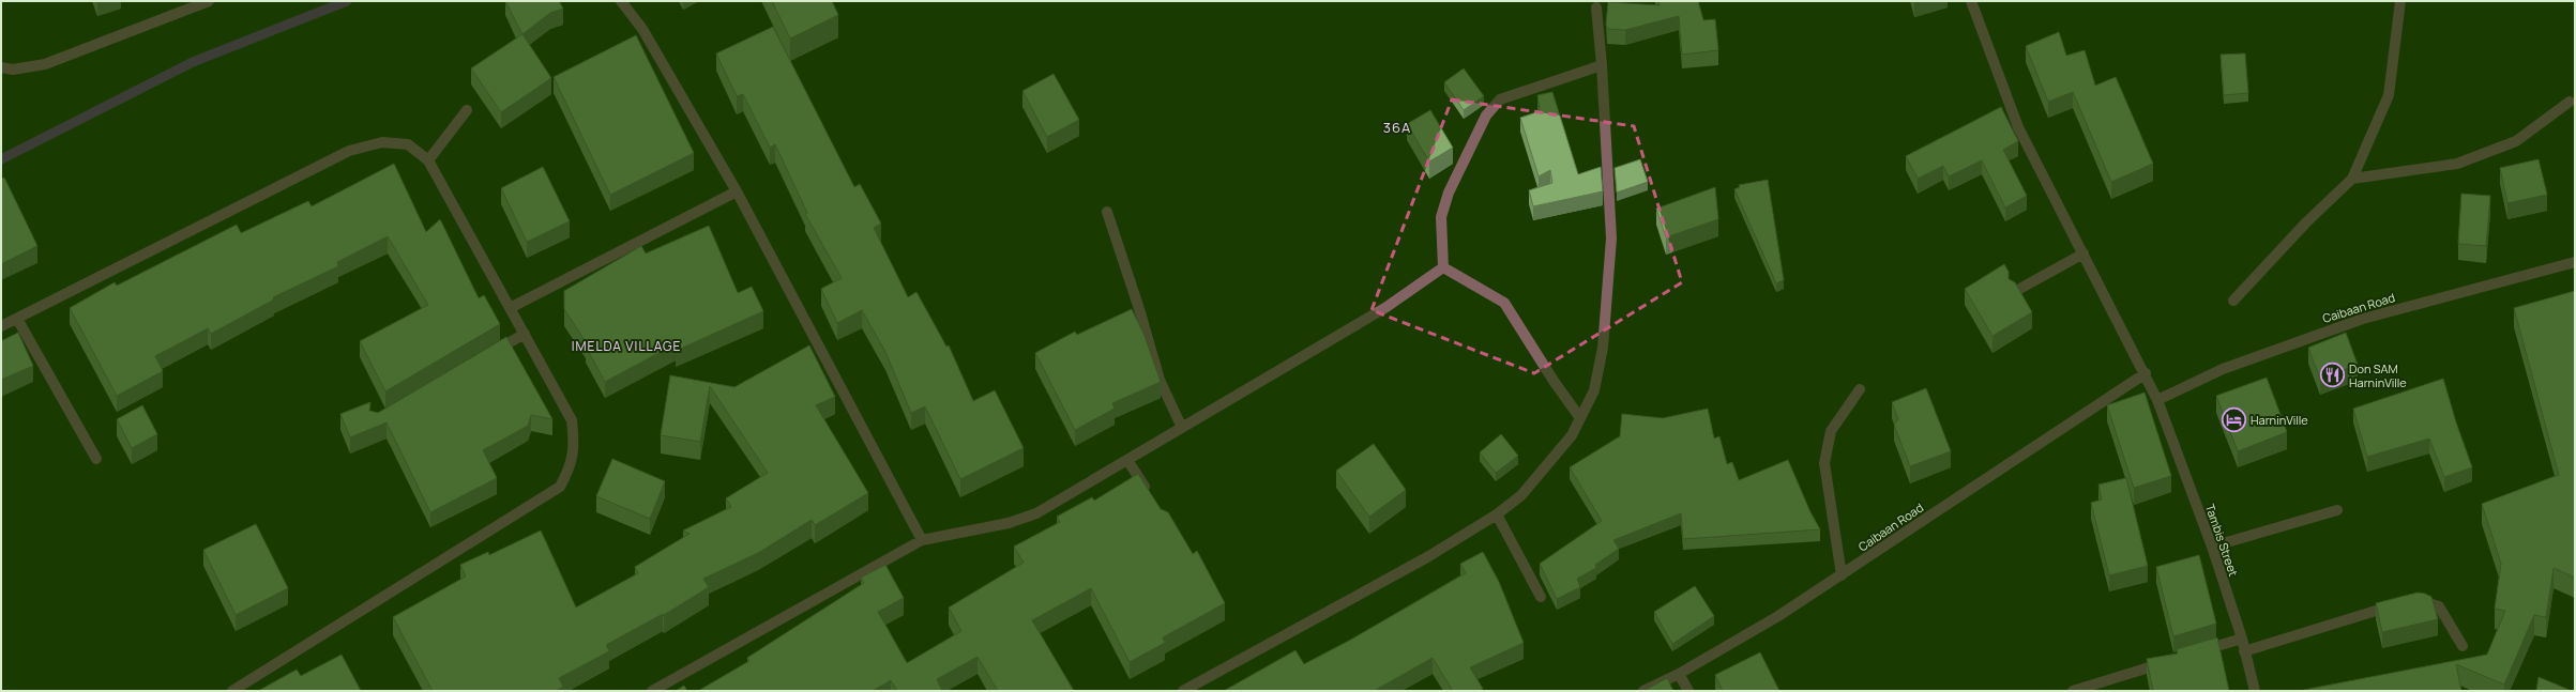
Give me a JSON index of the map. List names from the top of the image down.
{
  "streets": {
    "street": ["Caibaan Road", "Tambis Street"]
  },
  "crossings": [
    ["Caibaan Road", "Tambis Street"]
  ],
  "districts": ["36A", "IMELDA VILLAGE"],
  "places": {
    "restaurant": ["Don SAM HarninVille"],
    "hotel": ["HarninVille"]
  }
}
